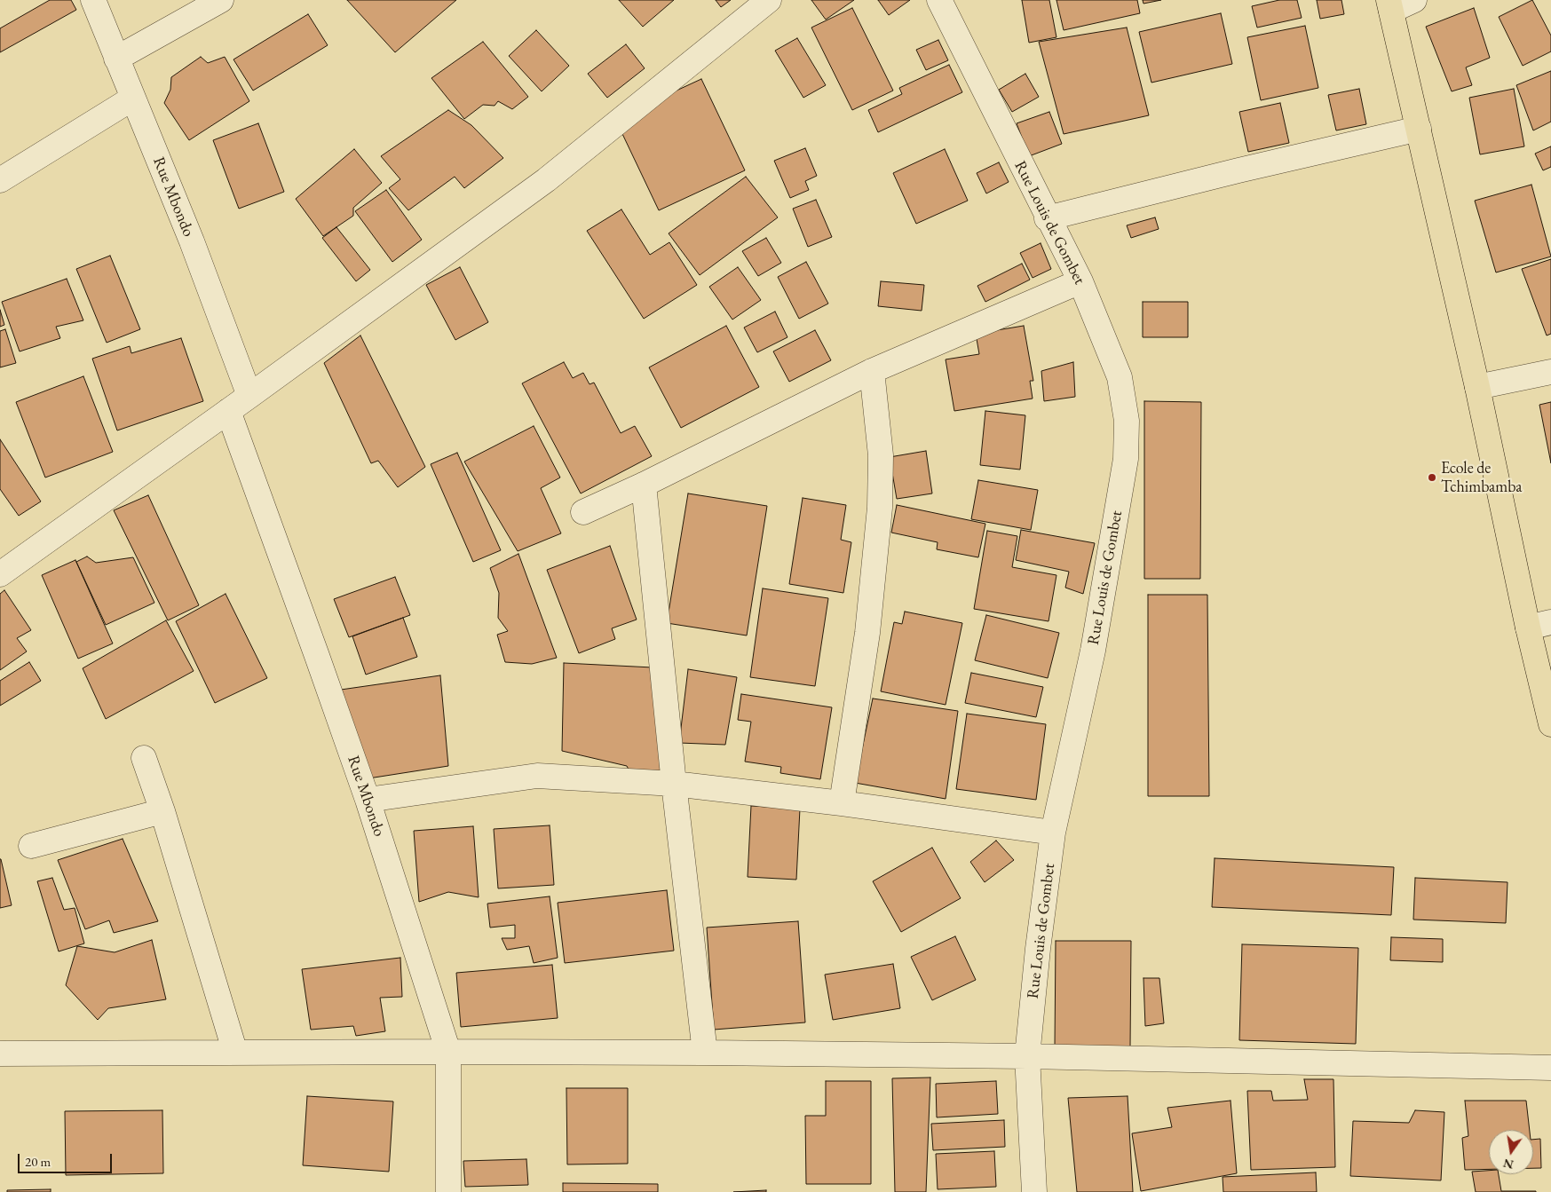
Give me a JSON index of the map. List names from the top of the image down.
{
  "streets": {
    "street": ["Rue Mbondo", "Rue Louis de Gombet"]
  },
  "places": ["Ecole de Tchimbamba"],
  "scale_bar": "20 m",
  "north": "bottom"
}
